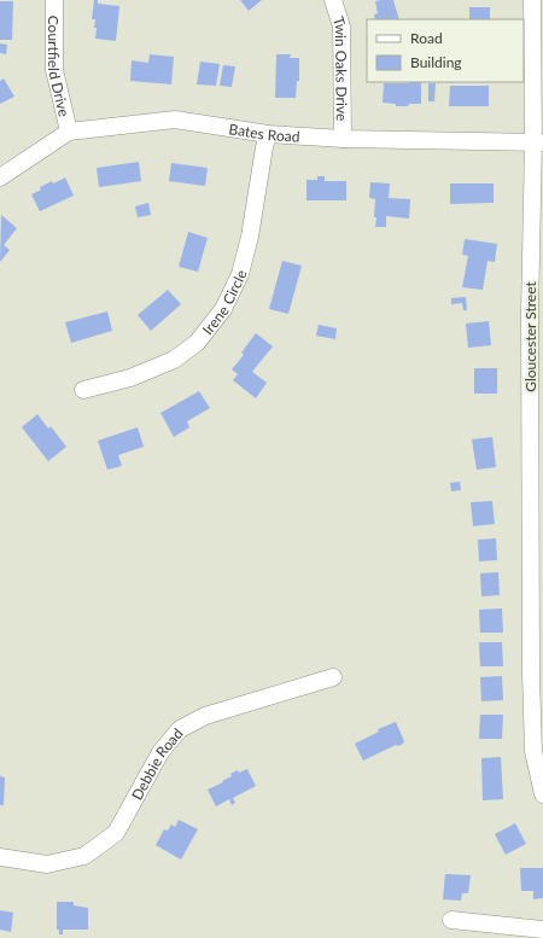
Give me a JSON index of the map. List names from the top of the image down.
{
  "streets": {
    "street": [
      "Courtfield Drive",
      "Twin Oaks Drive",
      "Bates Road",
      "Irene Circle",
      "Gloucester Street",
      "Debbie Road"
    ]
  },
  "crossings": [
    ["Courtfield Drive", "Bates Road"],
    ["Twin Oaks Drive", "Bates Road"],
    ["Bates Road", "Irene Circle"],
    ["Bates Road", "Gloucester Street"]
  ],
  "legend": ["Road", "Building"]
}
